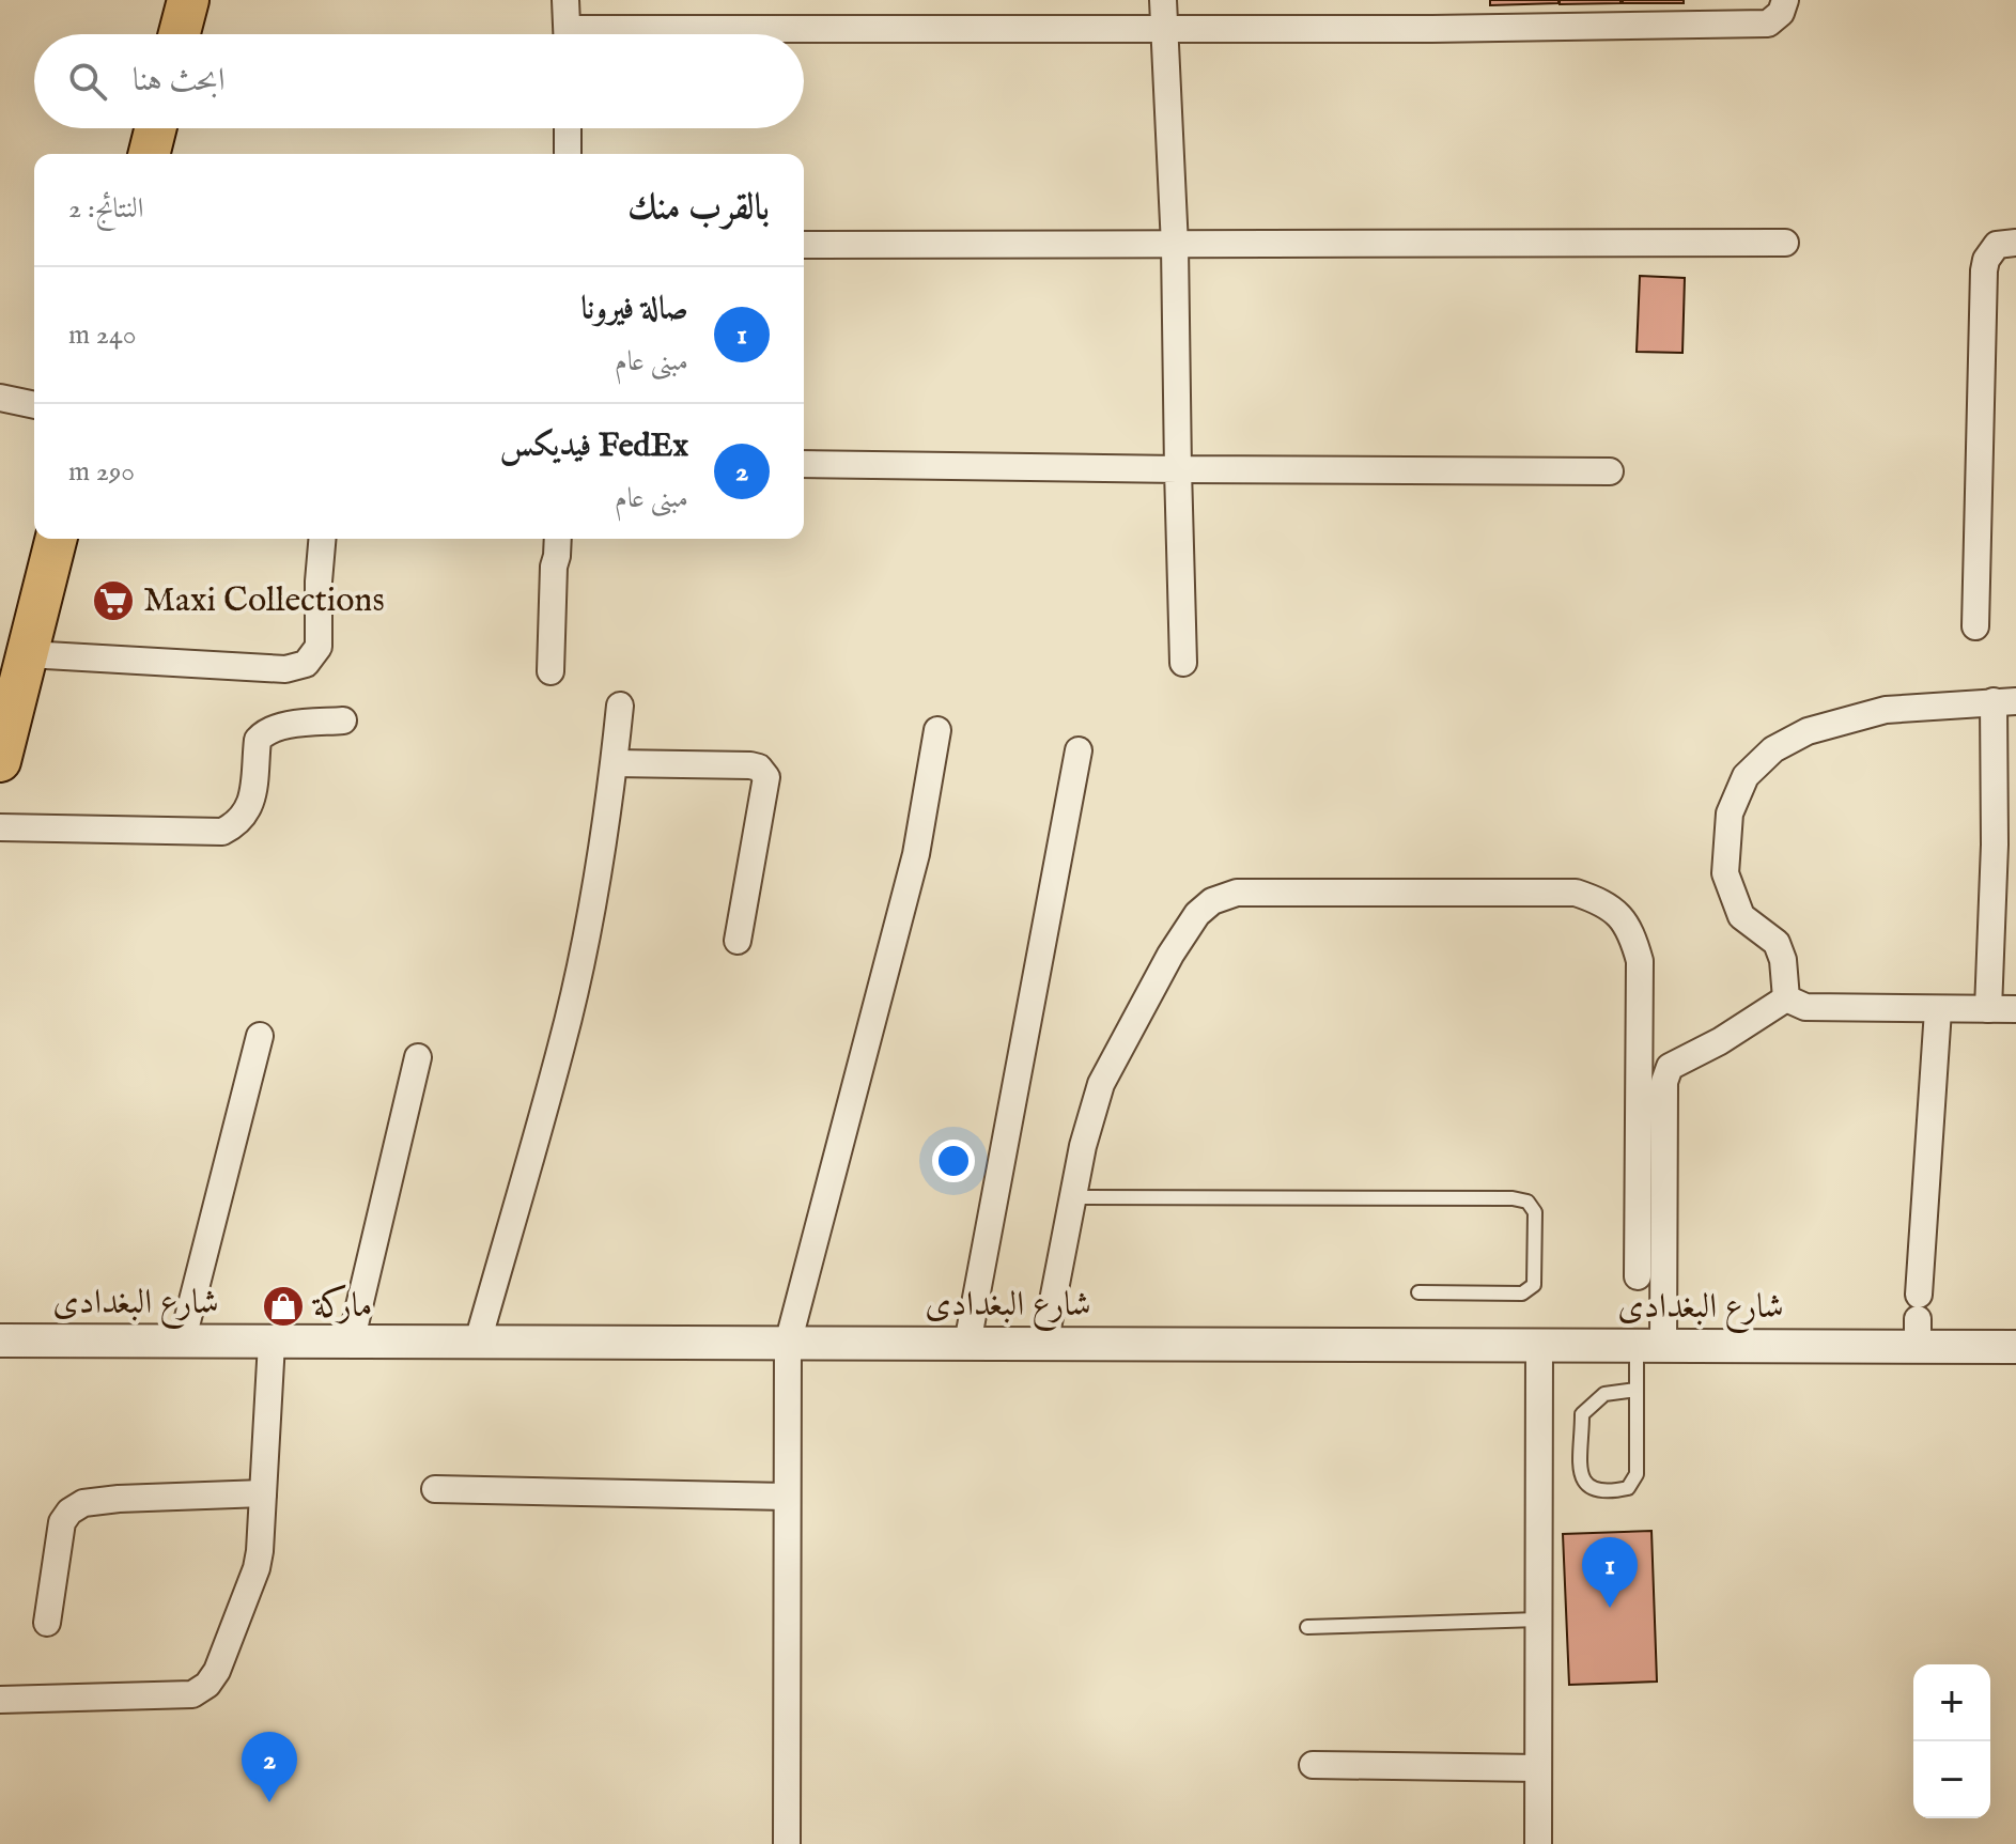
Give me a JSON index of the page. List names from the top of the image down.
{
  "streets": {
    "street": ["شارع البغدادى"]
  },
  "places": {
    "supermarket": ["Maxi Collections"],
    "shop": ["ماركة"]
  },
  "page": {
    "search": "ابحث هنا",
    "heading": ["بالقرب منك", "النتائج: 2"],
    "list": [
      {
        "mark": "1",
        "name": "صالة فيرونا",
        "note": "مبنى عام",
        "value": "240 m"
      },
      {
        "mark": "2",
        "name": "FedEx فيديكس",
        "note": "مبنى عام",
        "value": "290 m"
      }
    ],
    "pins": ["1", "2"],
    "map_buttons": ["+", "−"]
  }
}
